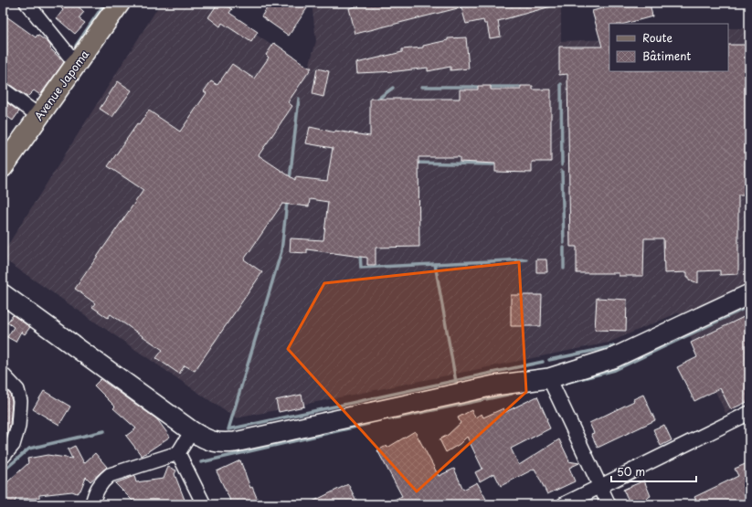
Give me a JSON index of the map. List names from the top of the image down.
{
  "streets": {
    "main road": ["Avenue Japoma"]
  },
  "legend": ["Route", "Bâtiment"],
  "scale_bar": "50 m"
}
